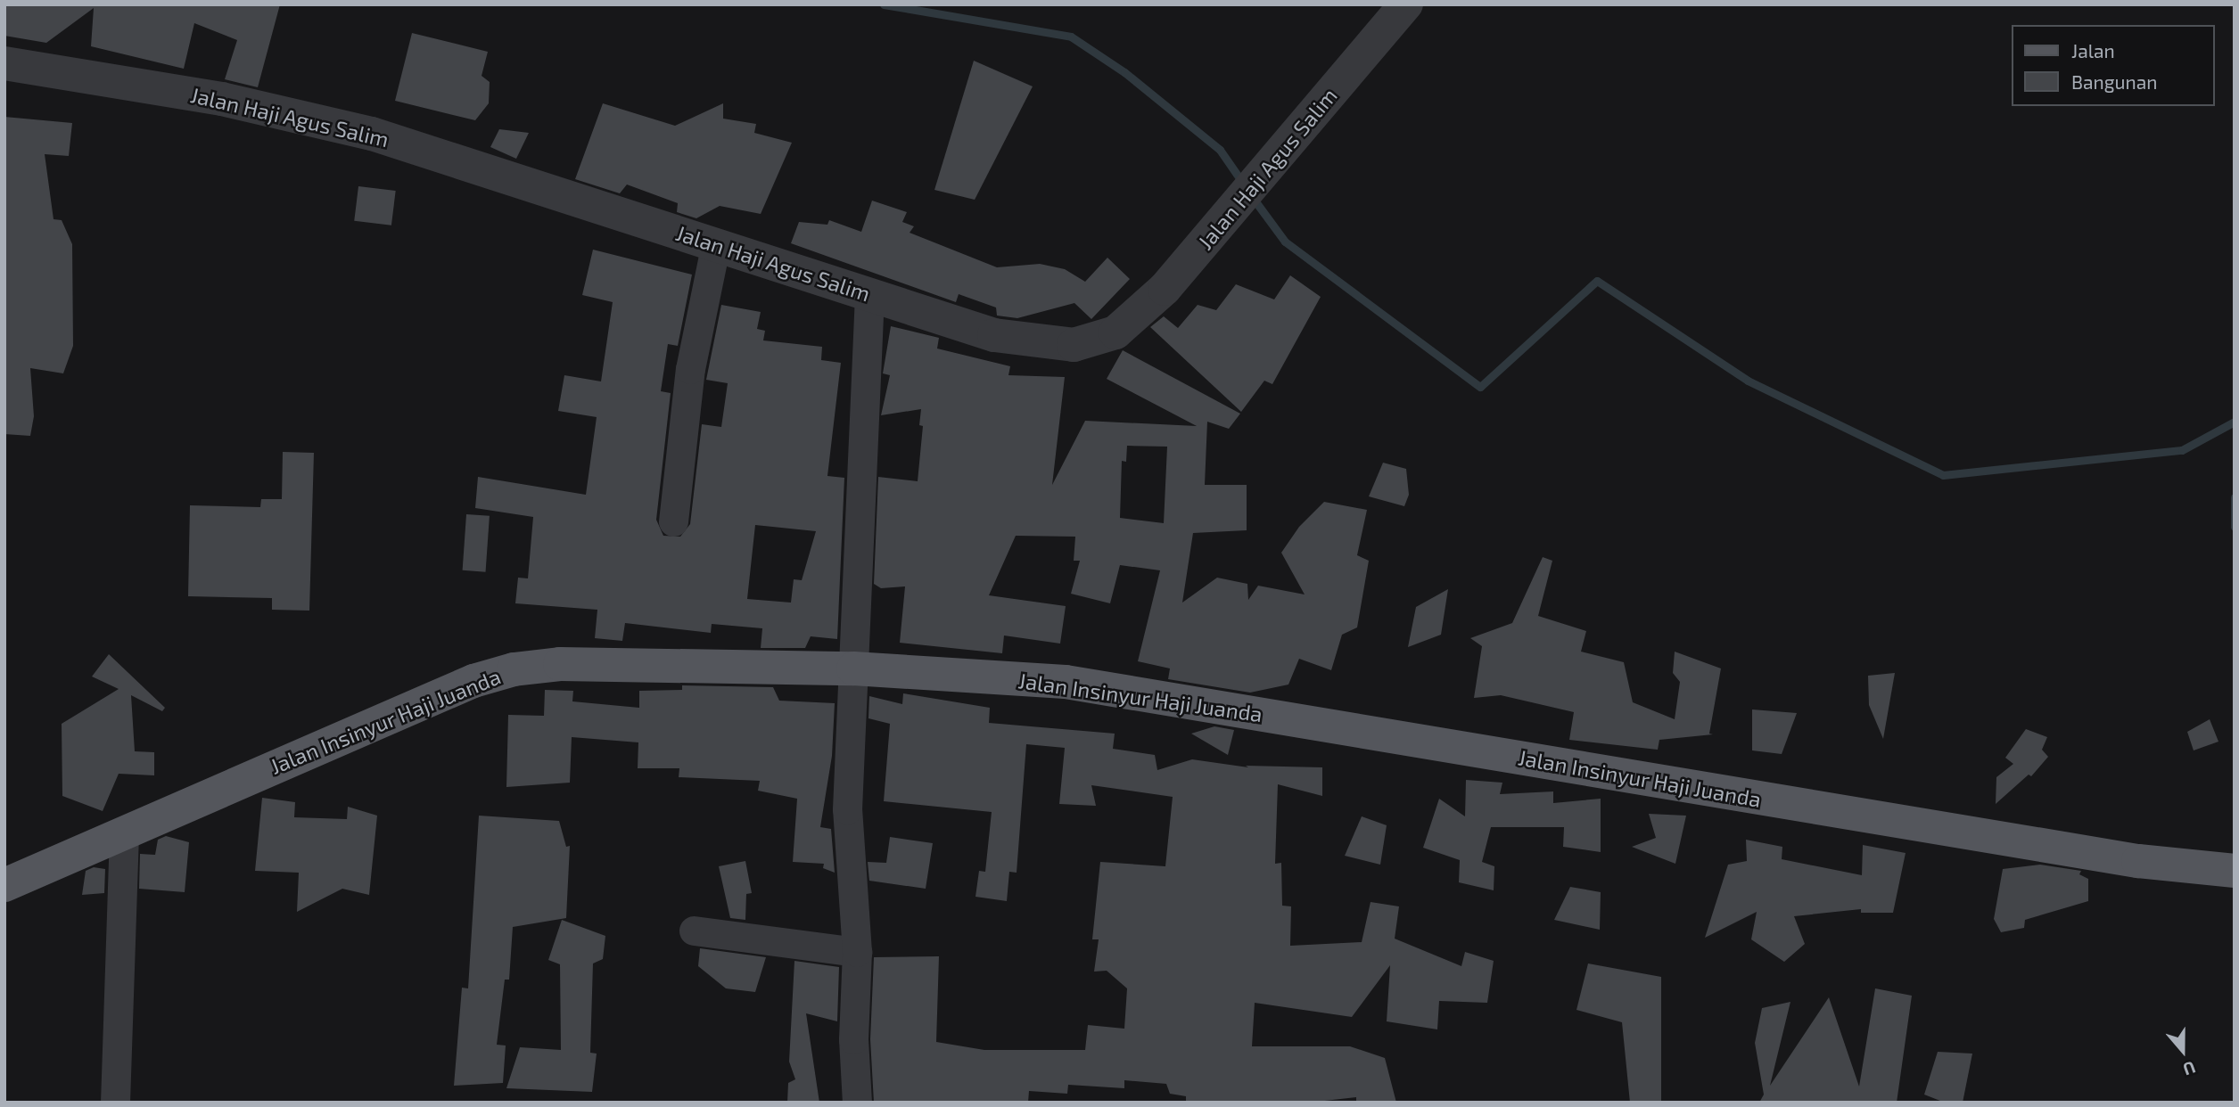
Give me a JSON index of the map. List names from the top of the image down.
{
  "streets": {
    "main road": ["Jalan Insinyur Haji Juanda"],
    "street": ["Jalan Haji Agus Salim"]
  },
  "legend": ["Jalan", "Bangunan"],
  "north": "bottom"
}
